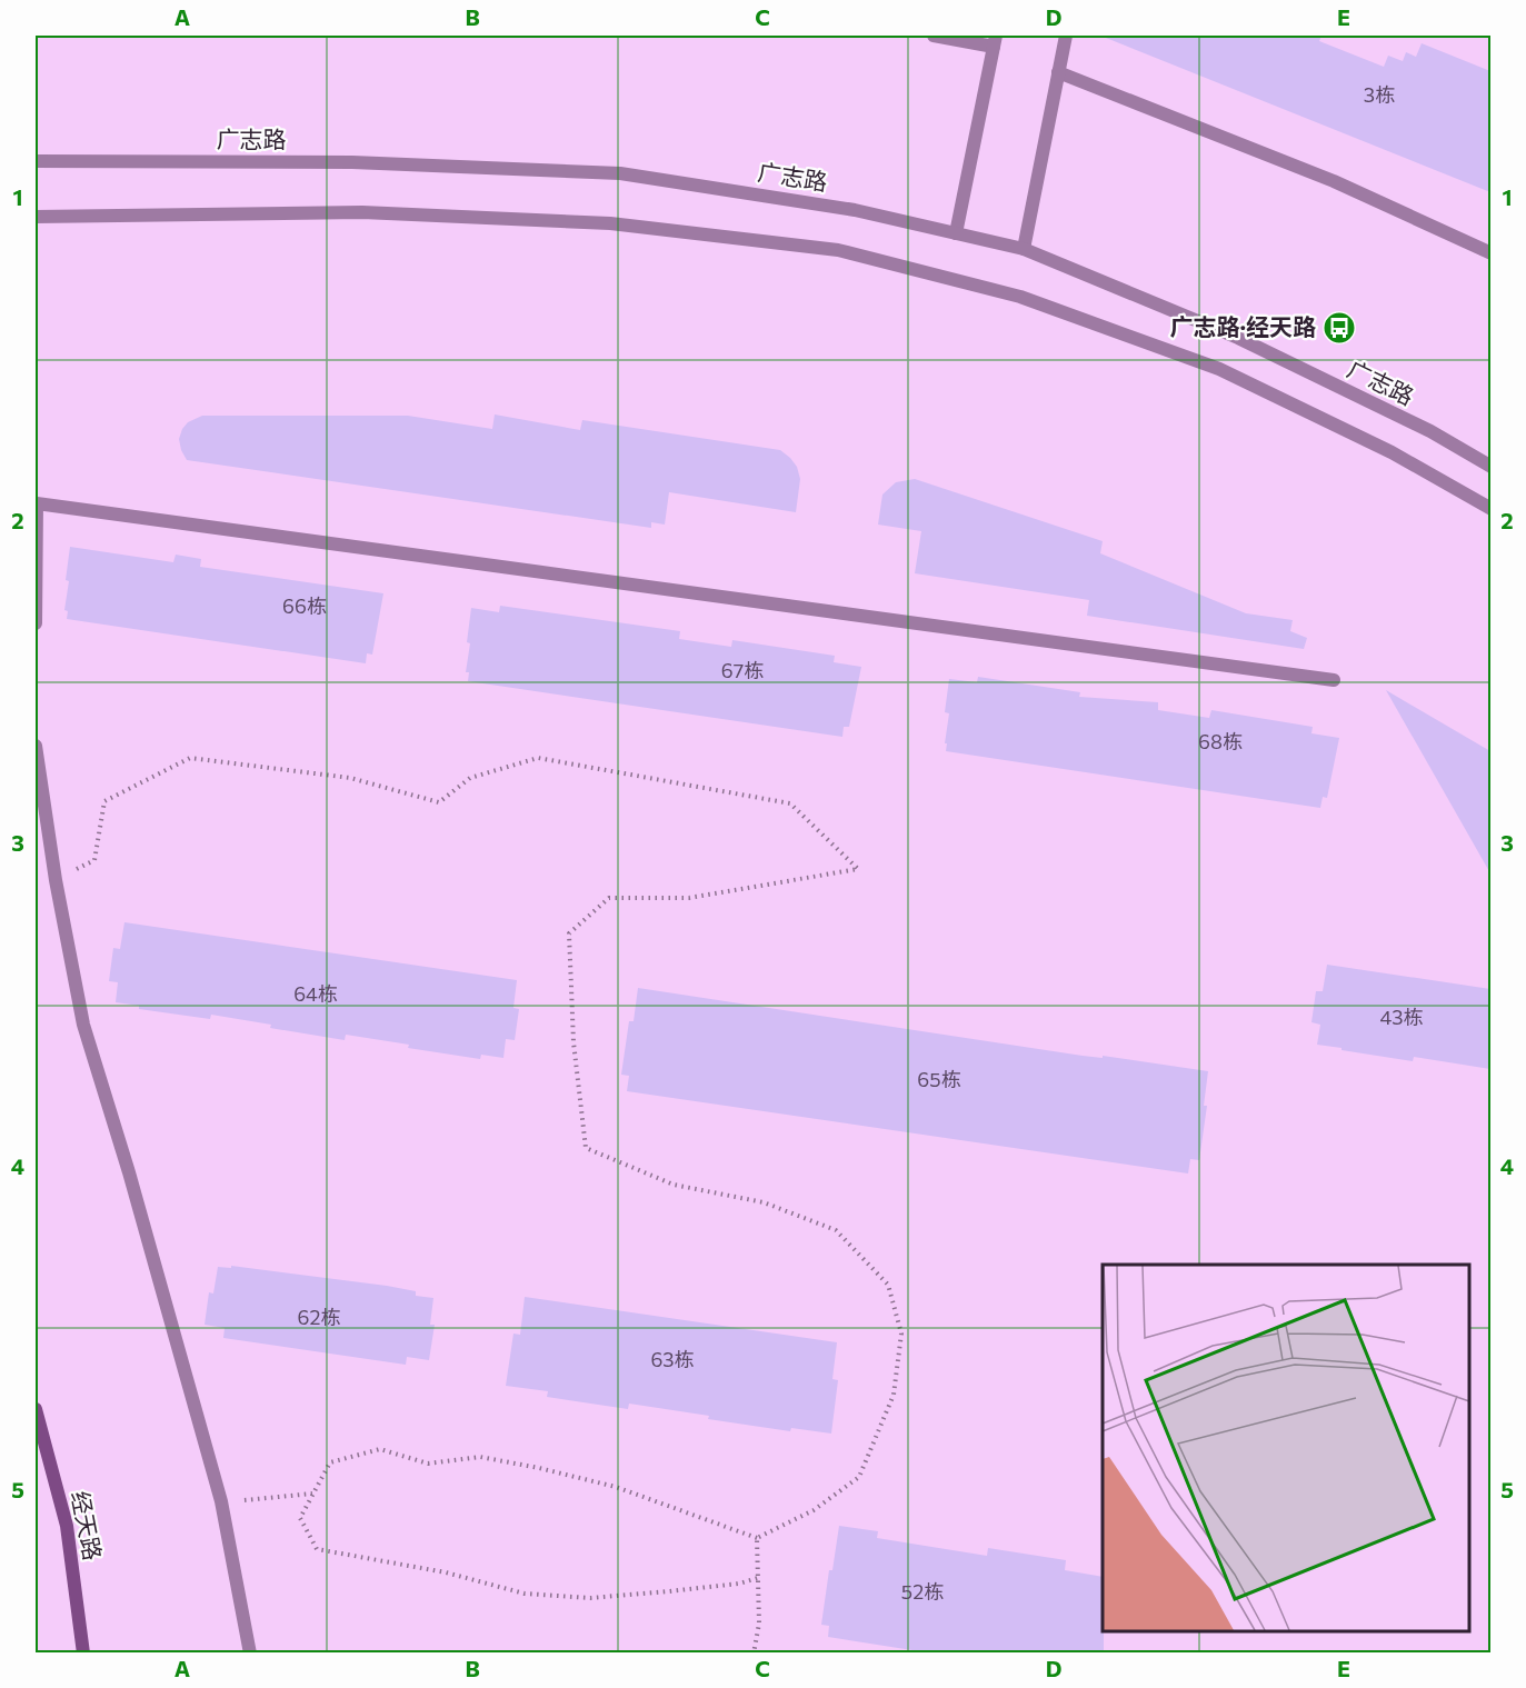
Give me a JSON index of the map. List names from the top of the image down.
{
  "streets": {
    "main road": ["经天路"],
    "street": ["广志路"]
  },
  "places": {
    "bus stop": ["广志路·经天路"]
  },
  "house_numbers": [
    "3栋",
    "66栋",
    "67栋",
    "68栋",
    "64栋",
    "43栋",
    "65栋",
    "62栋",
    "63栋",
    "52栋"
  ],
  "grid": {
    "columns": [
      "A",
      "B",
      "C",
      "D",
      "E"
    ],
    "rows": [
      "1",
      "2",
      "3",
      "4",
      "5"
    ]
  }
}
